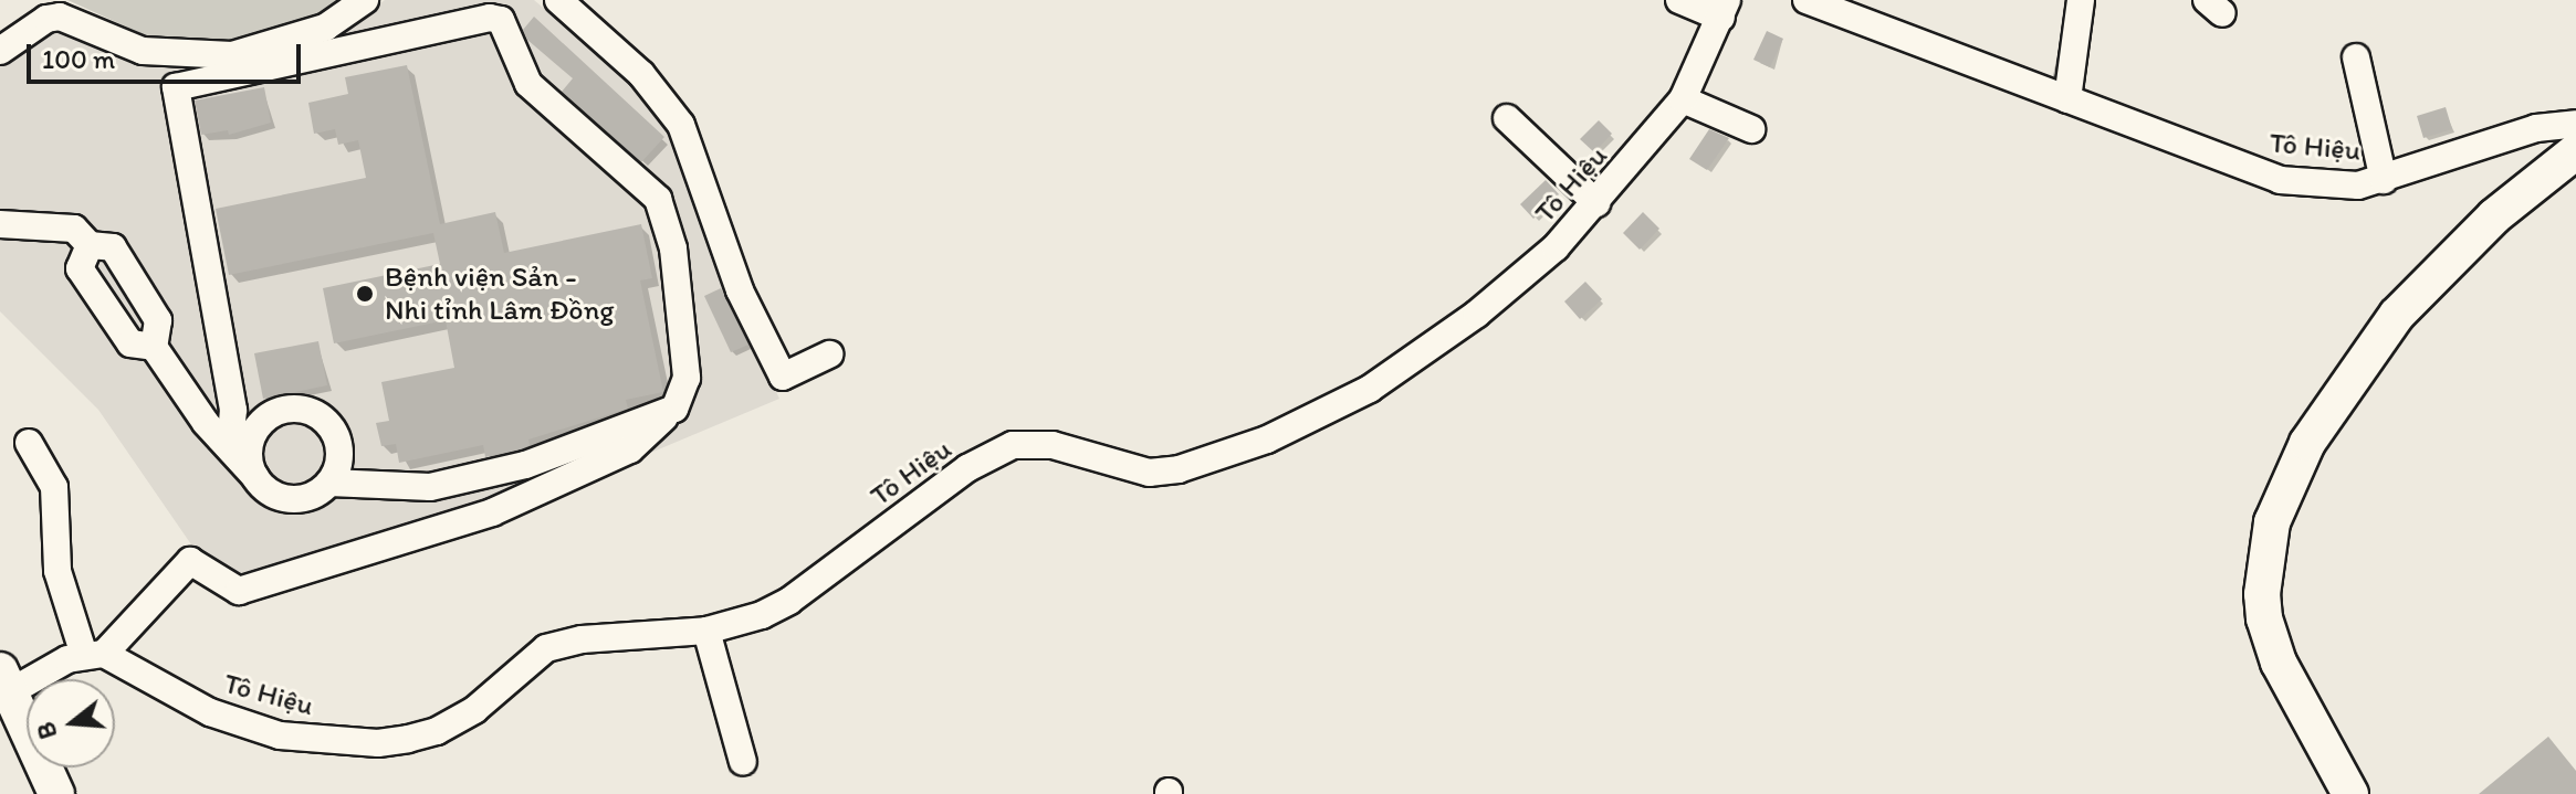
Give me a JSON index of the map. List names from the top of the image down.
{
  "streets": {
    "street": ["Tô Hiệu"]
  },
  "places": ["Bệnh viện Sản - Nhi tỉnh Lâm Đồng"],
  "scale_bar": "100 m",
  "north": "left"
}
